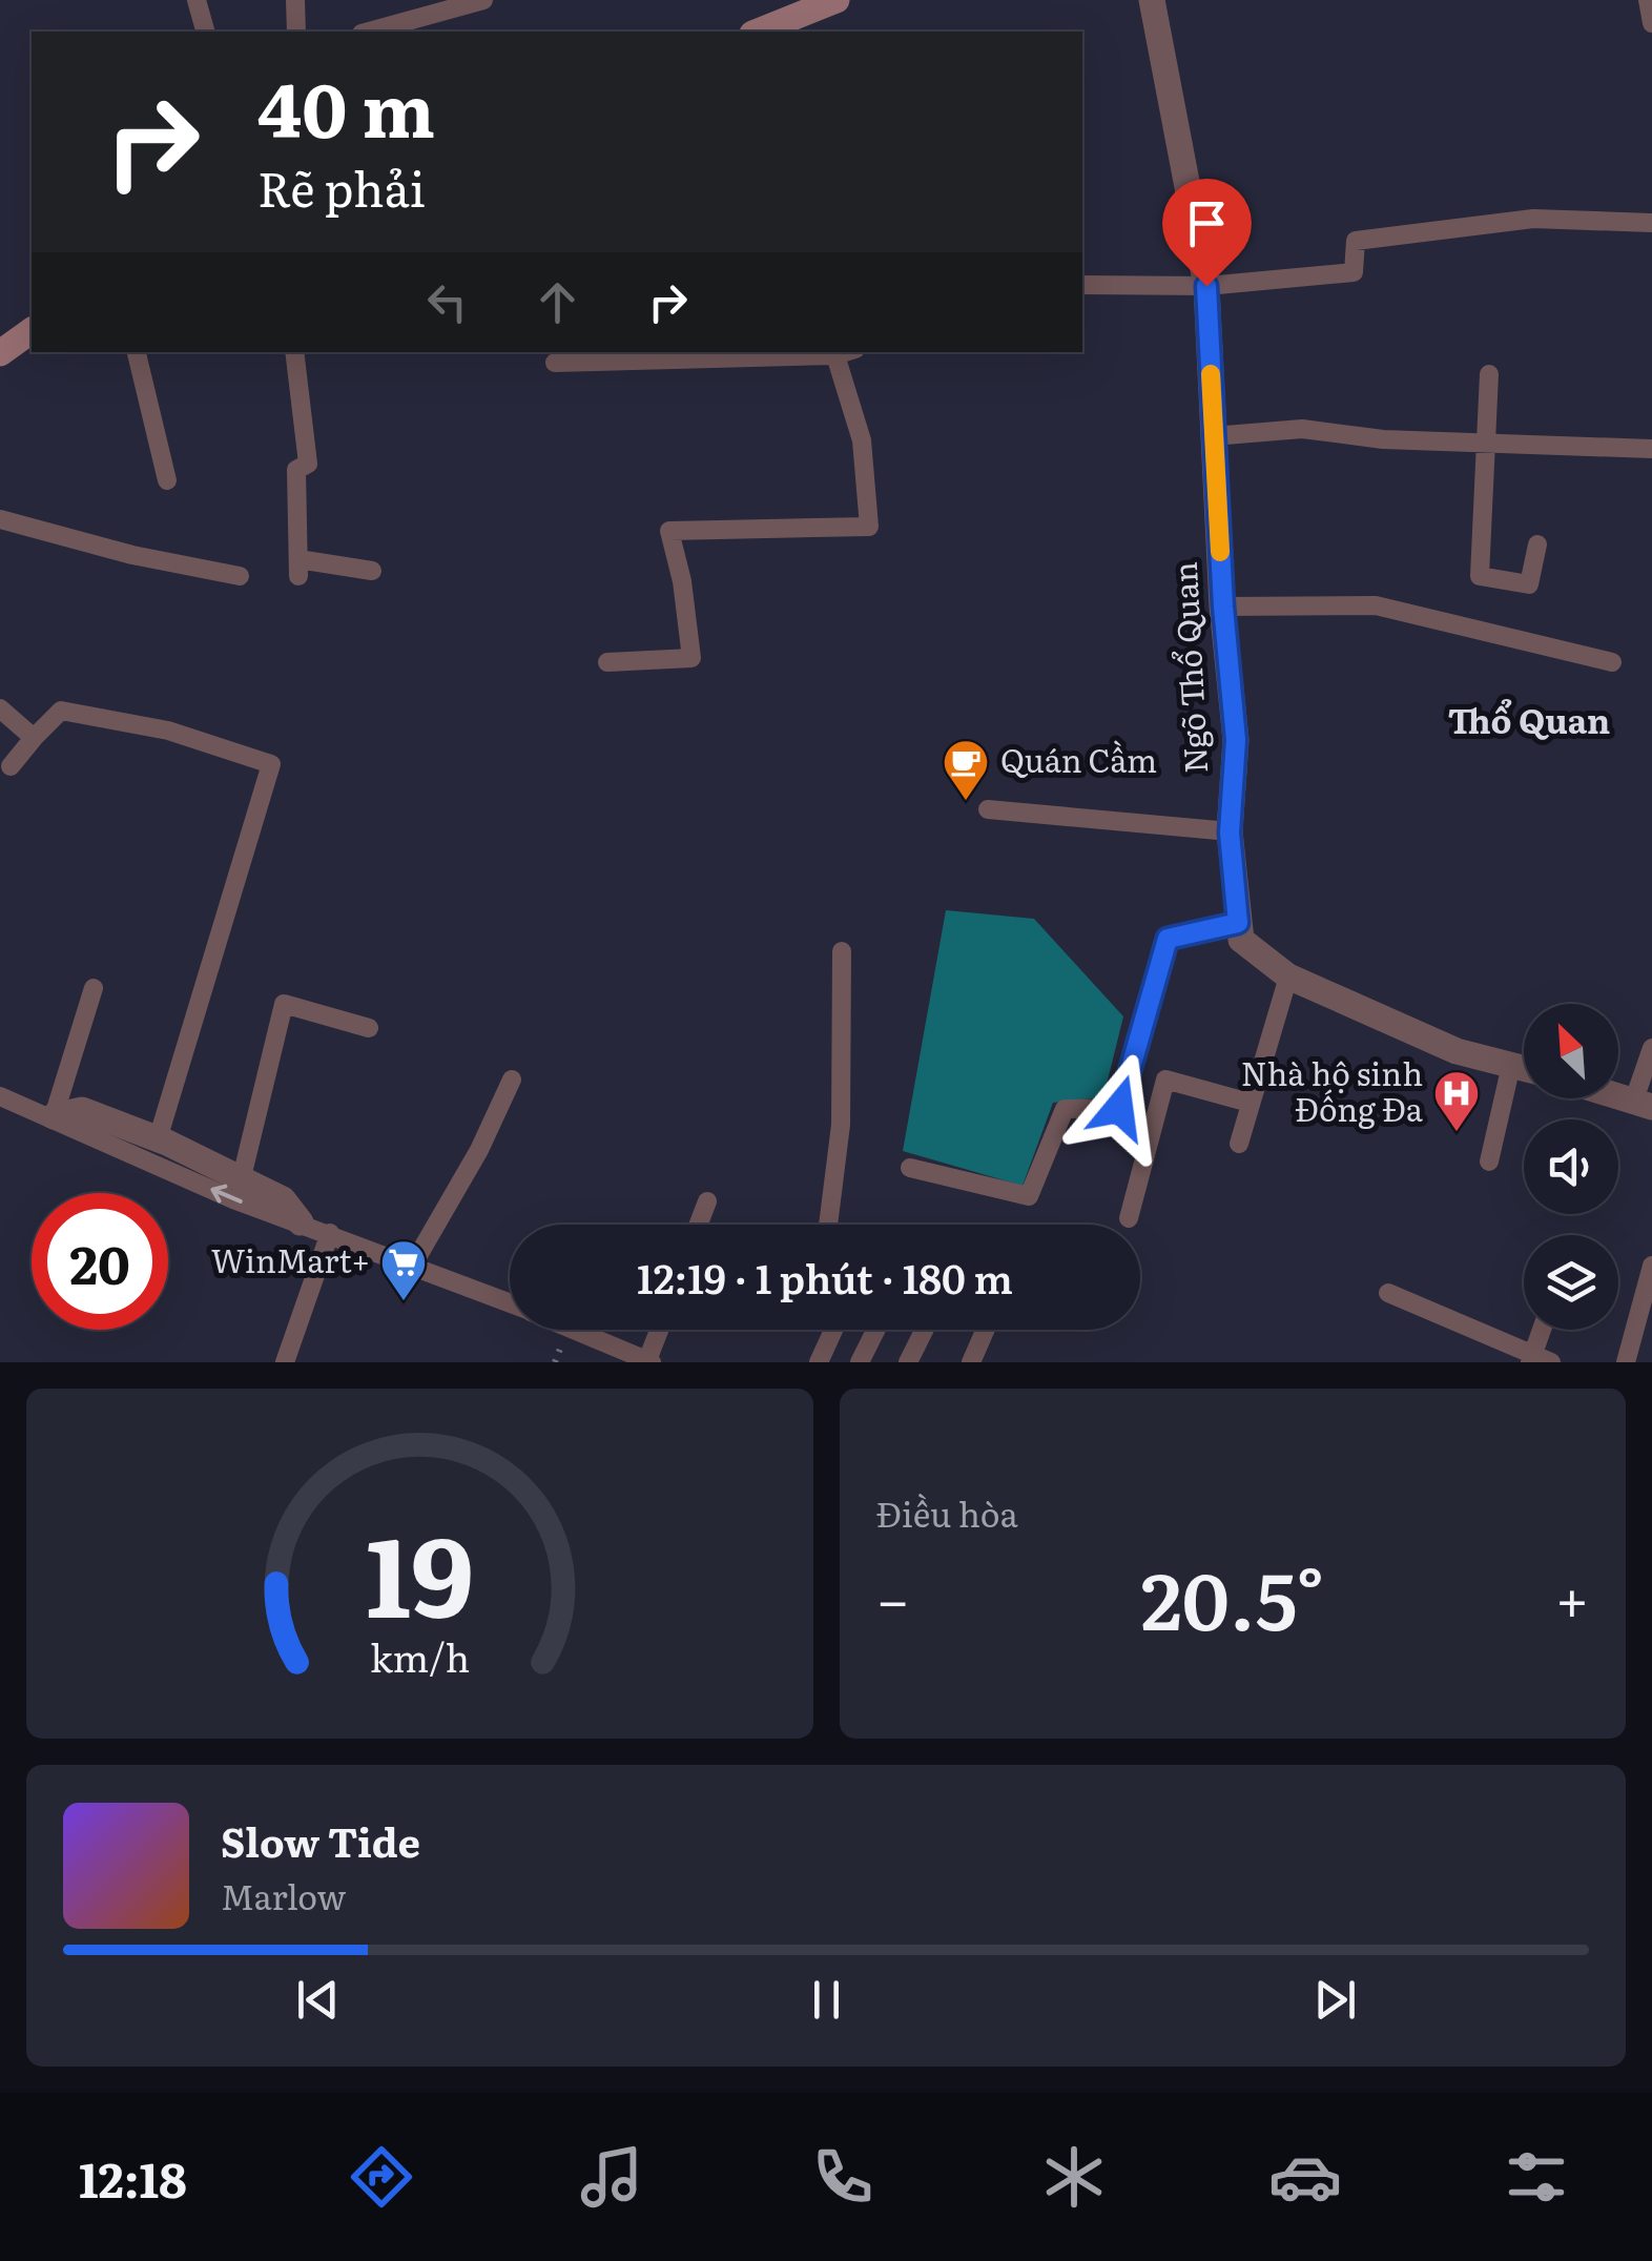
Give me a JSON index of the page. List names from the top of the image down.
{
  "streets": {
    "street": ["Ngõ Thổ Quan"]
  },
  "districts": ["Thổ Quan"],
  "places": {
    "cafe": ["Quán Cầm"],
    "hospital": ["Nhà hộ sinh Đống Đa"],
    "supermarket": ["WinMart+"]
  },
  "north": "top left",
  "page": {
    "turn": ["40 m", "Rẽ phải"],
    "limit": "20",
    "trip": "12:19 · 1 phút · 180 m",
    "tile": "Điều hòa",
    "heat": ["−", "20.5°", "+"],
    "song": ["Slow Tide", "Marlow"],
    "tabs": "12:18",
    "gauge": ["19", "km/h"]
  }
}
